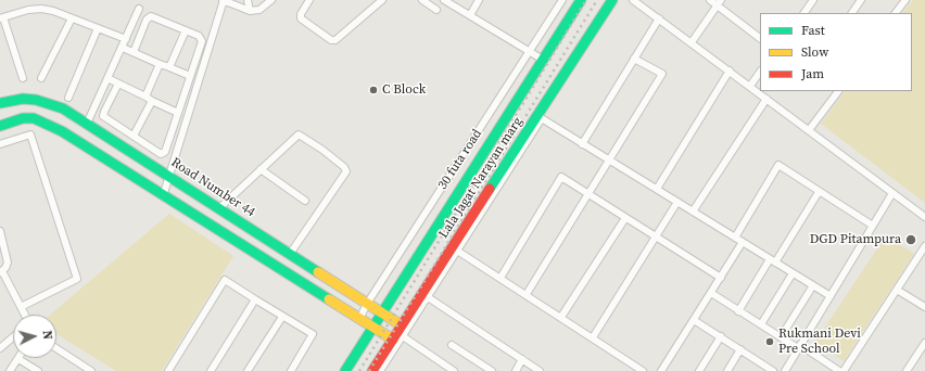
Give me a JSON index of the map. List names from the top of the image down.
{
  "streets": {
    "street": ["30 futa road", "Lala Jagat Narayan marg", "Road Number 44"]
  },
  "crossings": [
    ["30 futa road", "Road Number 44"],
    ["Lala Jagat Narayan marg", "Road Number 44"]
  ],
  "places": ["C Block", "DGD Pitampura", "Rukmani Devi Pre School"],
  "legend": ["Fast", "Slow", "Jam"],
  "north": "right"
}
